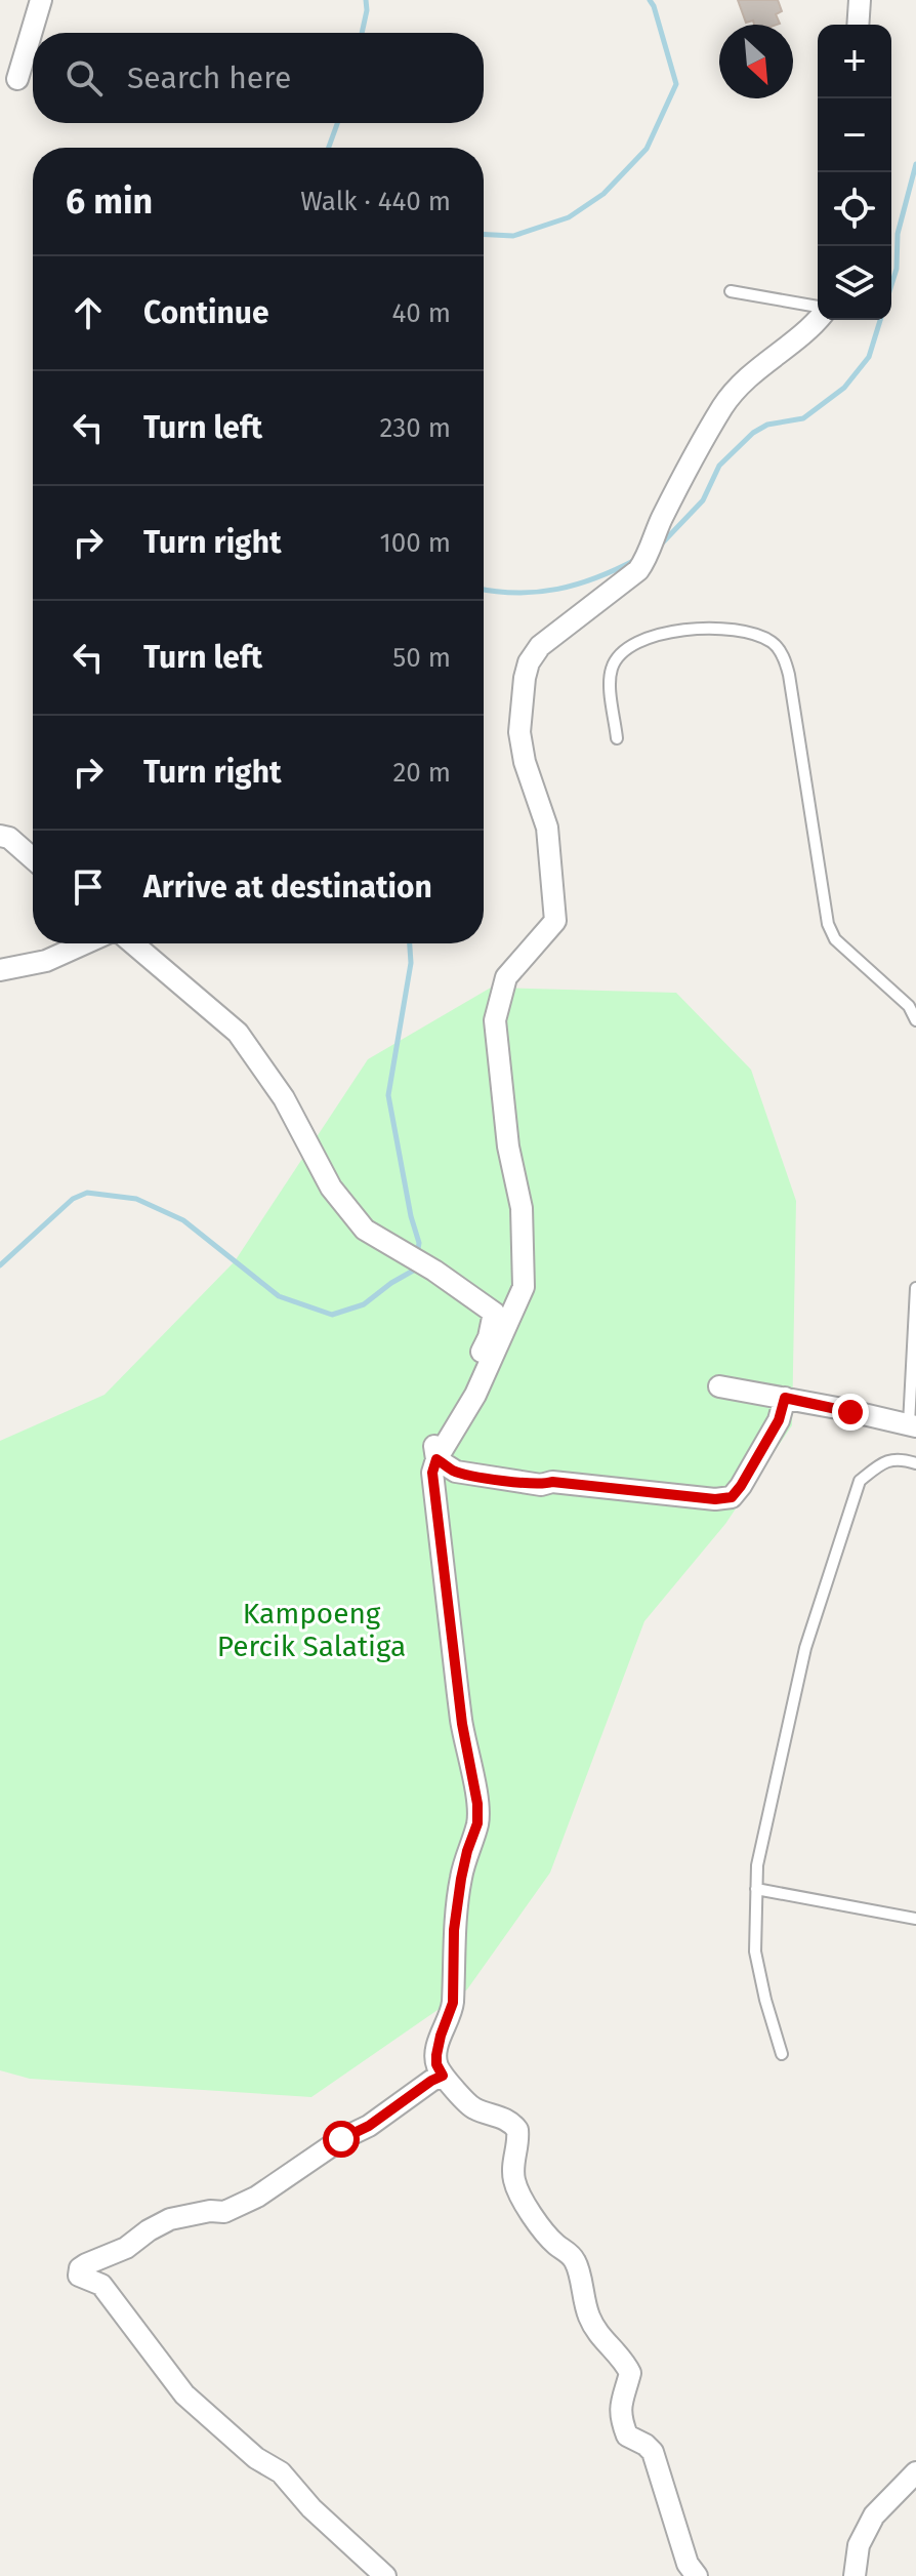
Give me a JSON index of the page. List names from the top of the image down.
{
  "parks": ["Kampoeng Percik Salatiga"],
  "north": "bottom right",
  "page": {
    "map_buttons": ["+", "−"],
    "search": "Search here",
    "heading": ["6 min", "Walk · 440 m"],
    "list": [
      ["Continue", "40 m"],
      ["Turn left", "230 m"],
      ["Turn right", "100 m"],
      ["Turn left", "50 m"],
      ["Turn right", "20 m"],
      "Arrive at destination"
    ]
  }
}
